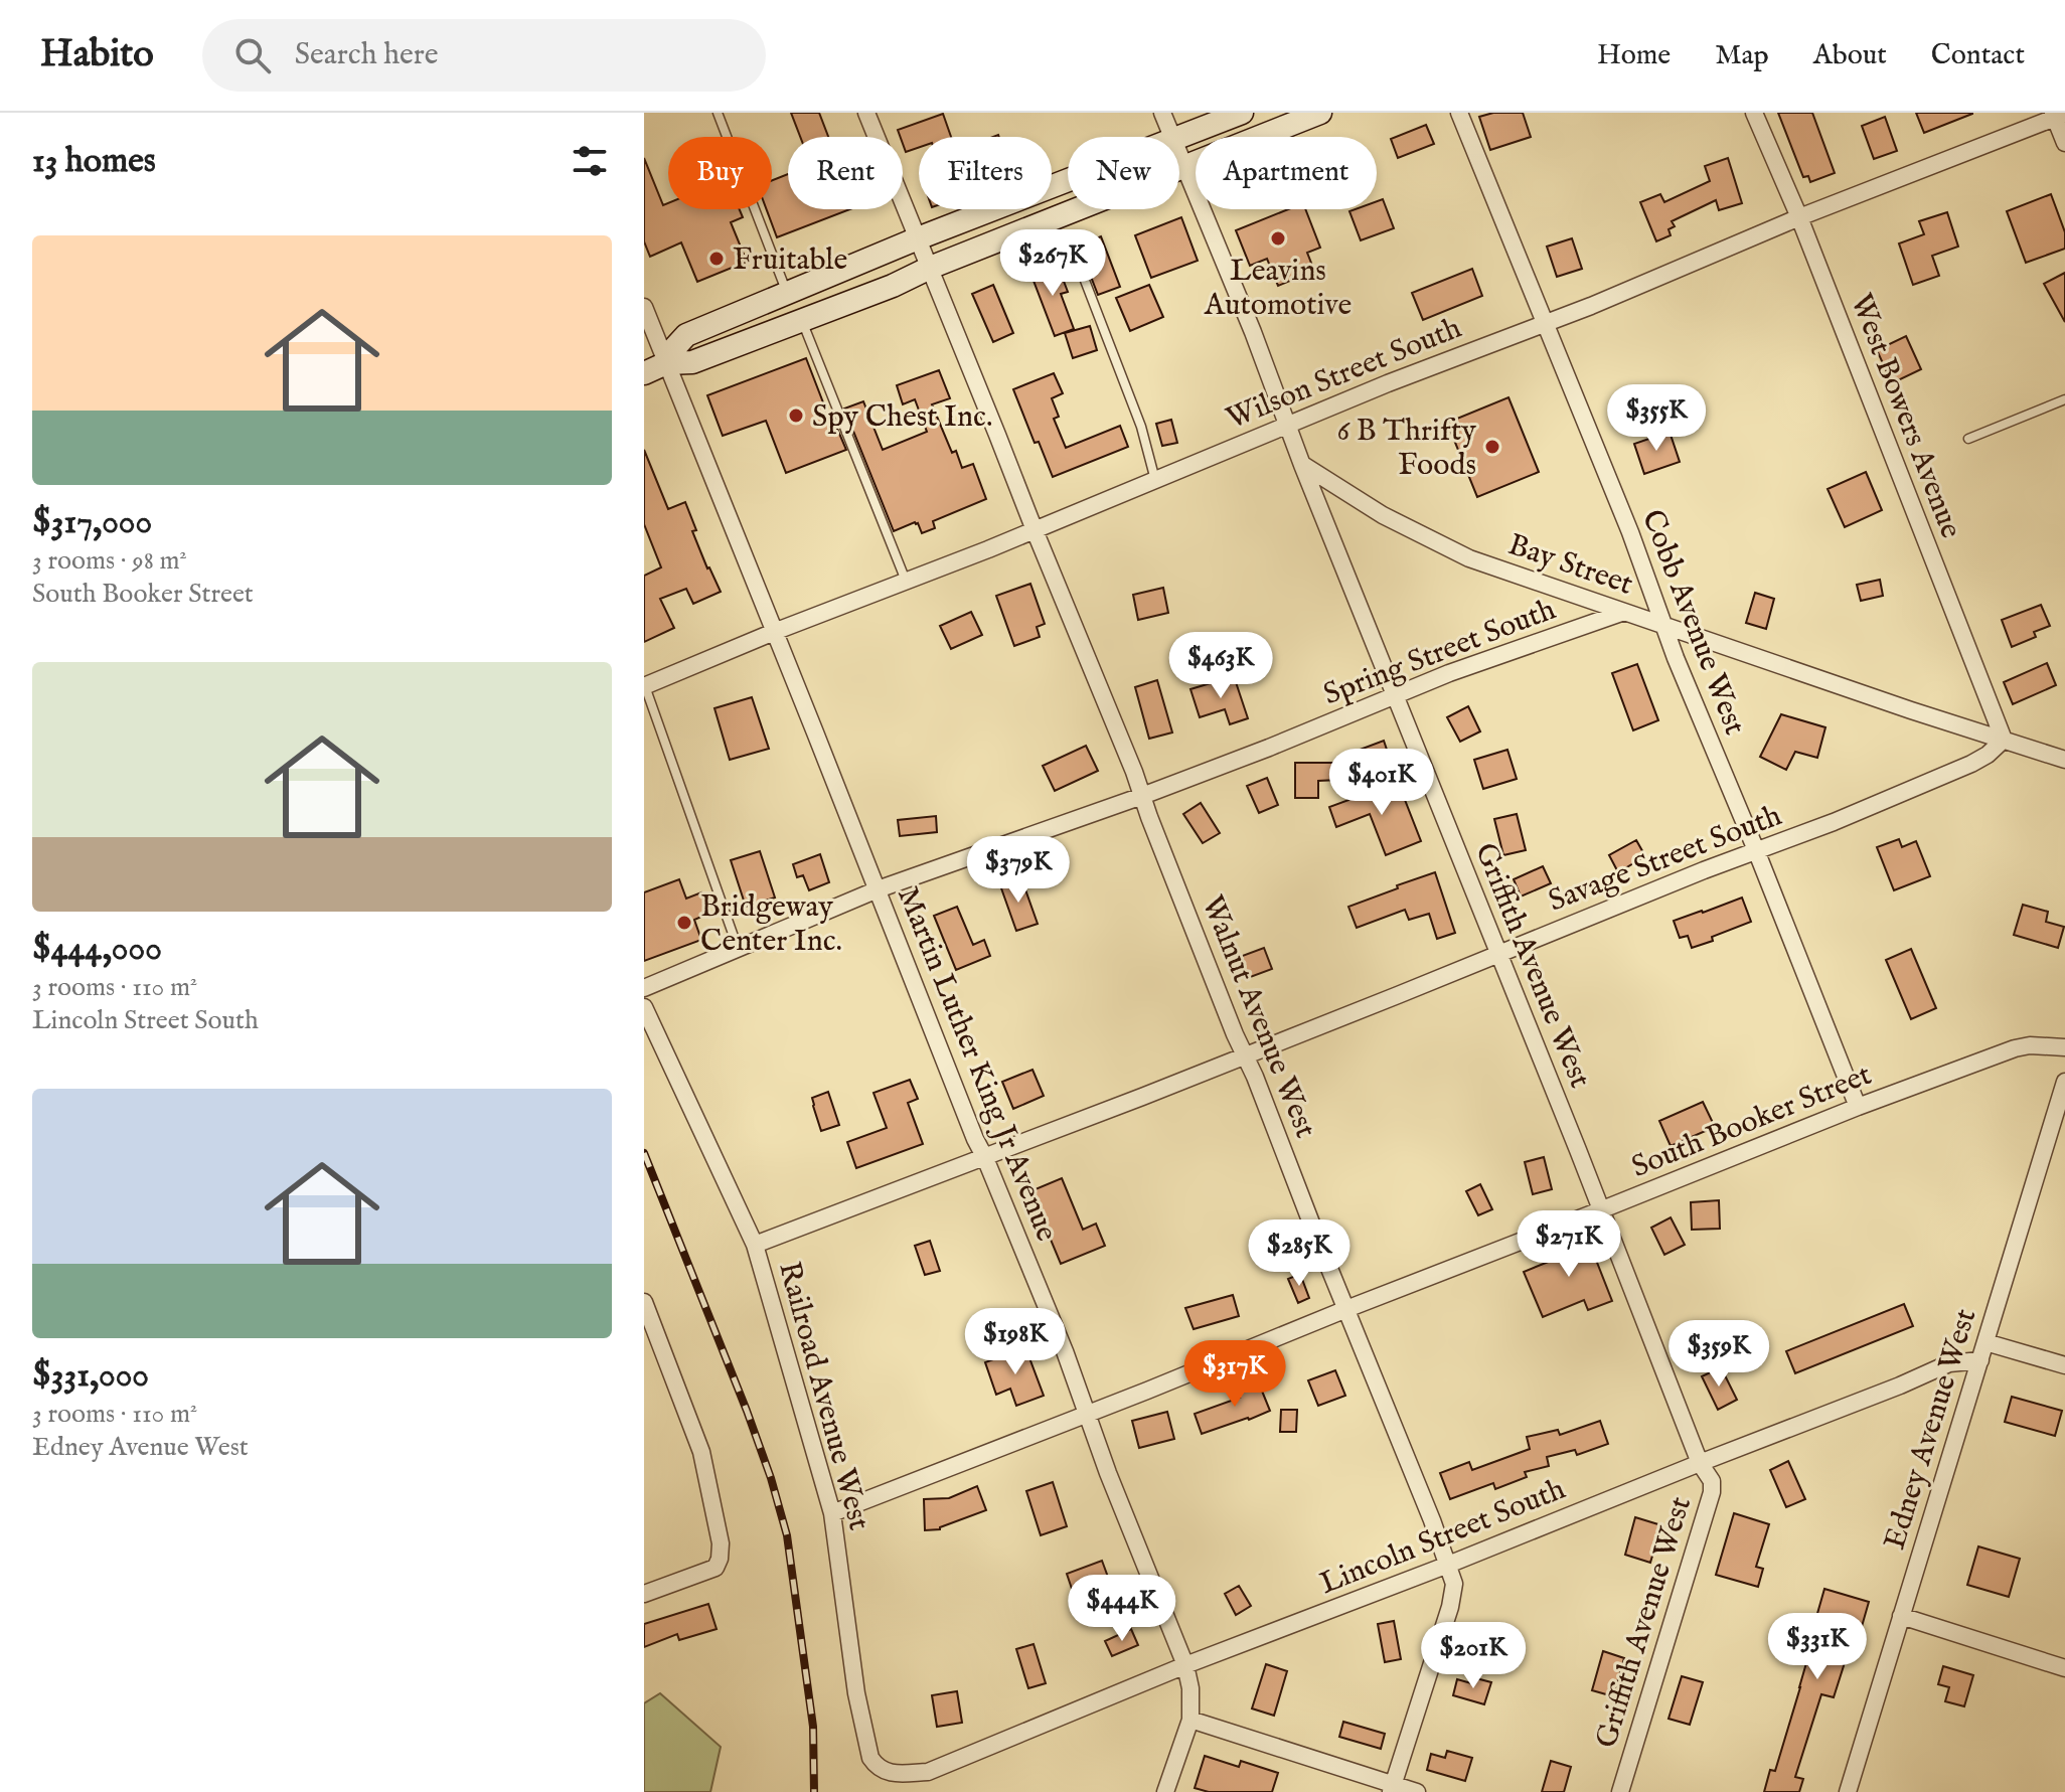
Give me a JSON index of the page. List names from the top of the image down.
{
  "streets": {
    "street": [
      "Wilson Street South",
      "West Bowers Avenue",
      "Bay Street",
      "Cobb Avenue West",
      "Spring Street South",
      "Savage Street South",
      "Griffith Avenue West",
      "Walnut Avenue West",
      "Martin Luther King Jr Avenue",
      "South Booker Street",
      "Railroad Avenue West",
      "Edney Avenue West",
      "Lincoln Street South"
    ]
  },
  "crossings": [
    ["Wilson Street South", "West Bowers Avenue"],
    ["Wilson Street South", "Cobb Avenue West"],
    ["Wilson Street South", "Griffith Avenue West"],
    ["Wilson Street South", "Walnut Avenue West"],
    ["Wilson Street South", "Martin Luther King Jr Avenue"],
    ["West Bowers Avenue", "Bay Street"],
    ["West Bowers Avenue", "Savage Street South"],
    ["Bay Street", "Cobb Avenue West"],
    ["Bay Street", "Spring Street South"],
    ["Bay Street", "Savage Street South"],
    ["Bay Street", "Griffith Avenue West"],
    ["Cobb Avenue West", "Savage Street South"],
    ["Cobb Avenue West", "South Booker Street"],
    ["Spring Street South", "Griffith Avenue West"],
    ["Spring Street South", "Walnut Avenue West"],
    ["Spring Street South", "Martin Luther King Jr Avenue"],
    ["Savage Street South", "Griffith Avenue West"],
    ["Savage Street South", "Walnut Avenue West"],
    ["Savage Street South", "Martin Luther King Jr Avenue"],
    ["Savage Street South", "Railroad Avenue West"],
    ["Griffith Avenue West", "South Booker Street"],
    ["Griffith Avenue West", "Lincoln Street South"],
    ["Walnut Avenue West", "South Booker Street"],
    ["Walnut Avenue West", "Lincoln Street South"],
    ["Martin Luther King Jr Avenue", "South Booker Street"],
    ["Martin Luther King Jr Avenue", "Lincoln Street South"],
    ["South Booker Street", "Railroad Avenue West"],
    ["Railroad Avenue West", "Lincoln Street South"],
    ["Edney Avenue West", "Lincoln Street South"]
  ],
  "places": [
    "Leavins Automotive",
    "Fruitable",
    "Spy Chest Inc.",
    "6 B Thrifty Foods",
    "Bridgeway Center Inc."
  ],
  "page": {
    "header": "Habito",
    "search": "Search here",
    "nav": [
      "Home",
      "Map",
      "About",
      "Contact"
    ],
    "heading": "13 homes",
    "chip": [
      "Buy",
      "Rent",
      "Filters",
      "New",
      "Apartment"
    ],
    "list": [
      {
        "name": "$317,000",
        "note": "3 rooms · 98 m² · South Booker Street"
      },
      {
        "name": "$444,000",
        "note": "3 rooms · 110 m² · Lincoln Street South"
      },
      {
        "name": "$331,000",
        "note": "3 rooms · 110 m² · Edney Avenue West"
      }
    ],
    "price": [
      "$267K",
      "$355K",
      "$463K",
      "$401K",
      "$379K",
      "$271K",
      "$285K",
      "$198K",
      "$359K",
      "$317K",
      "$444K",
      "$331K",
      "$201K"
    ]
  }
}
